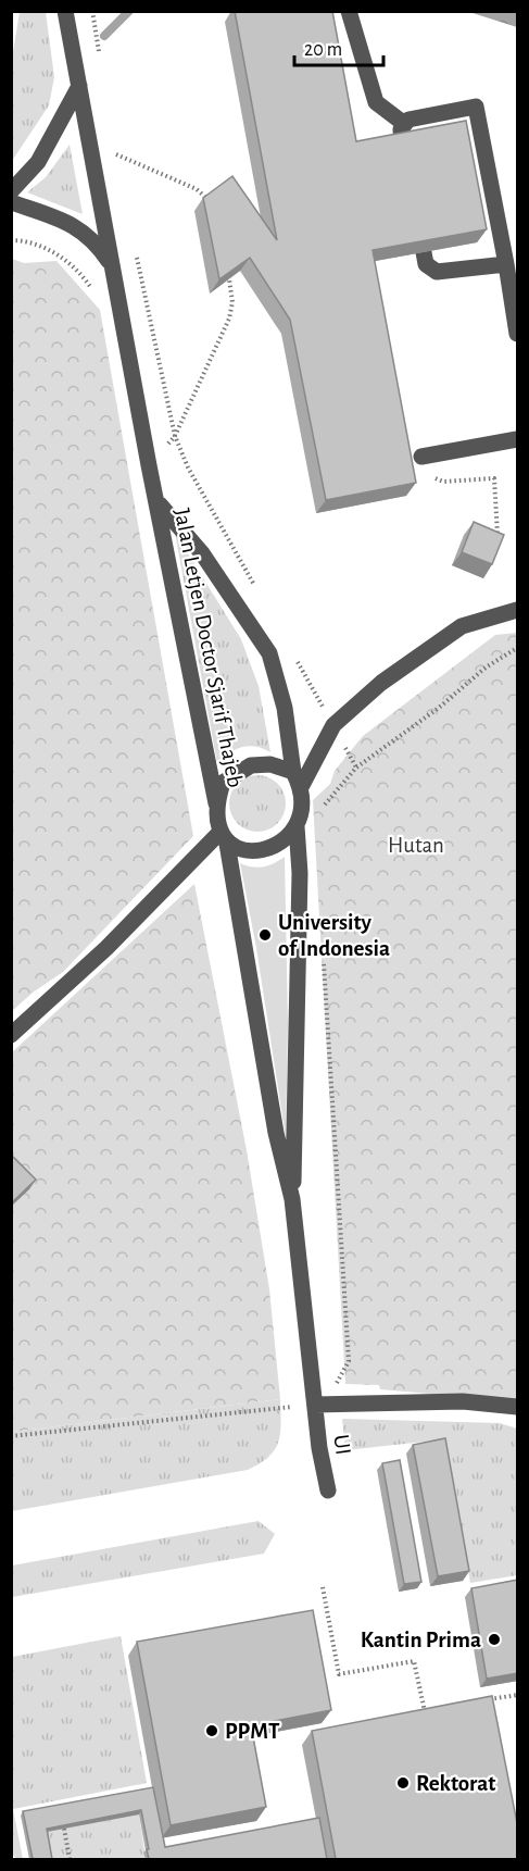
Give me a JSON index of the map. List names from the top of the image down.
{
  "streets": {
    "street": ["Jalan Letjen Doctor Sjarif Thajeb", "UI"]
  },
  "parks": ["Hutan"],
  "places": [
    "University of Indonesia",
    "Kantin Prima",
    "PPMT",
    "Rektorat"
  ],
  "scale_bar": "20 m"
}
